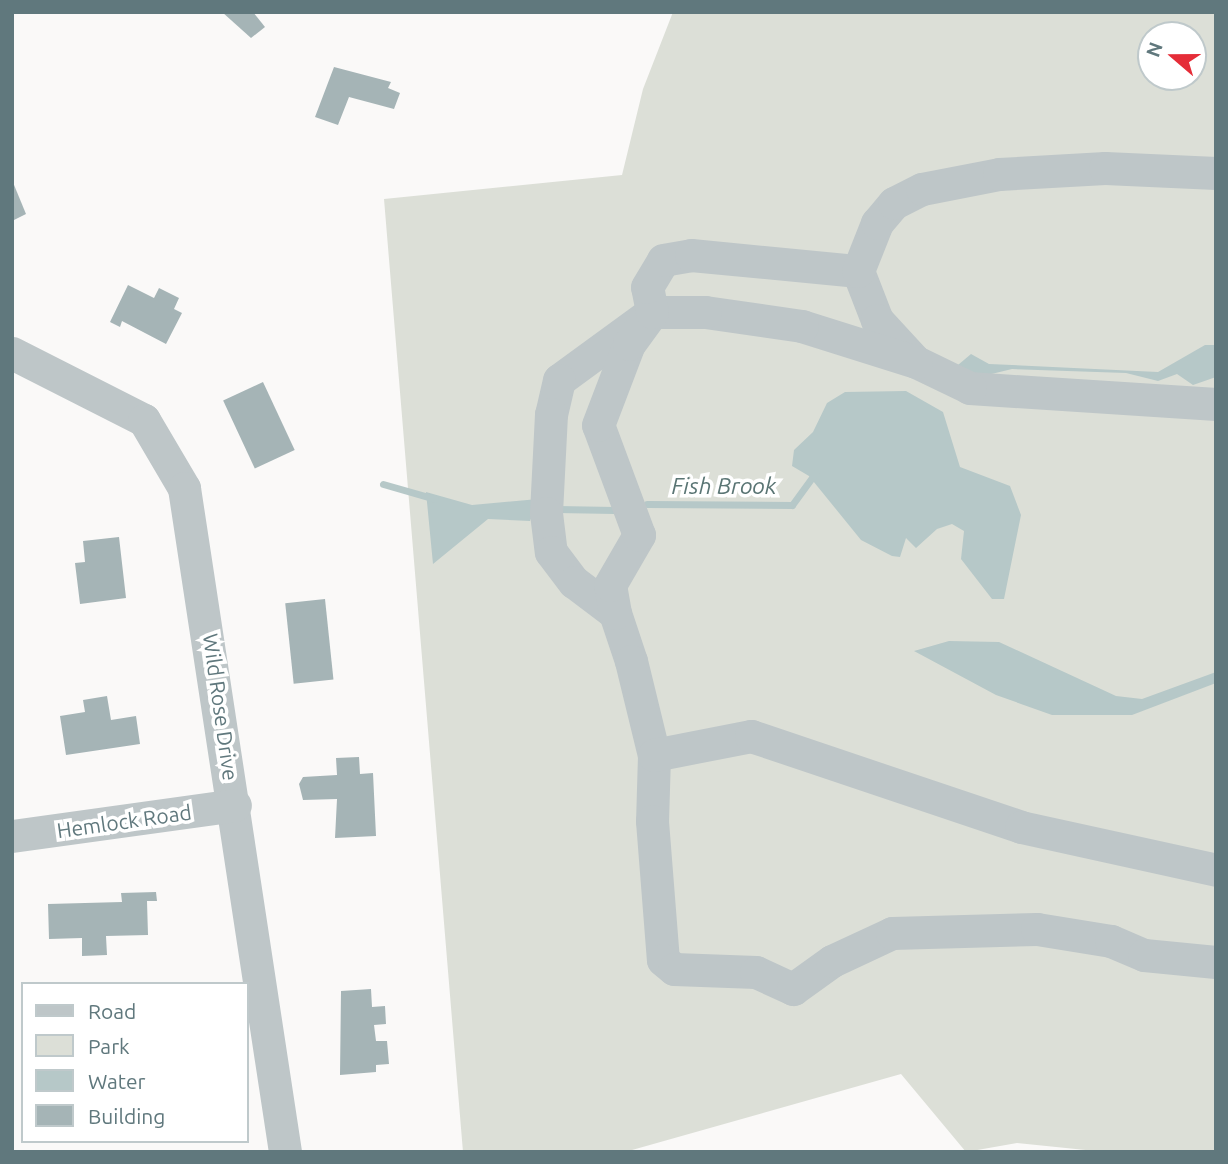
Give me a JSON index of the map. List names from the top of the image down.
{
  "streets": {
    "street": ["Wild Rose Drive", "Hemlock Road"]
  },
  "crossings": [
    ["Wild Rose Drive", "Hemlock Road"]
  ],
  "water": ["Fish Brook"],
  "legend": [
    "Road",
    "Park",
    "Water",
    "Building"
  ],
  "north": "left"
}
